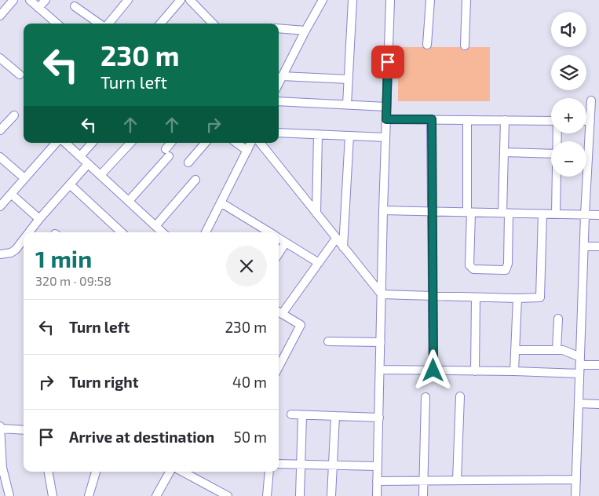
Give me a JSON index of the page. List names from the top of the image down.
{
  "page": {
    "map_buttons": ["+", "−"],
    "turn": ["230 m", "Turn left"],
    "heading": ["1 min", "320 m · 09:58"],
    "list": [
      {
        "name": "Turn left",
        "value": "230 m"
      },
      {
        "name": "Turn right",
        "value": "40 m"
      },
      {
        "name": "Arrive at destination",
        "value": "50 m"
      }
    ]
  }
}
